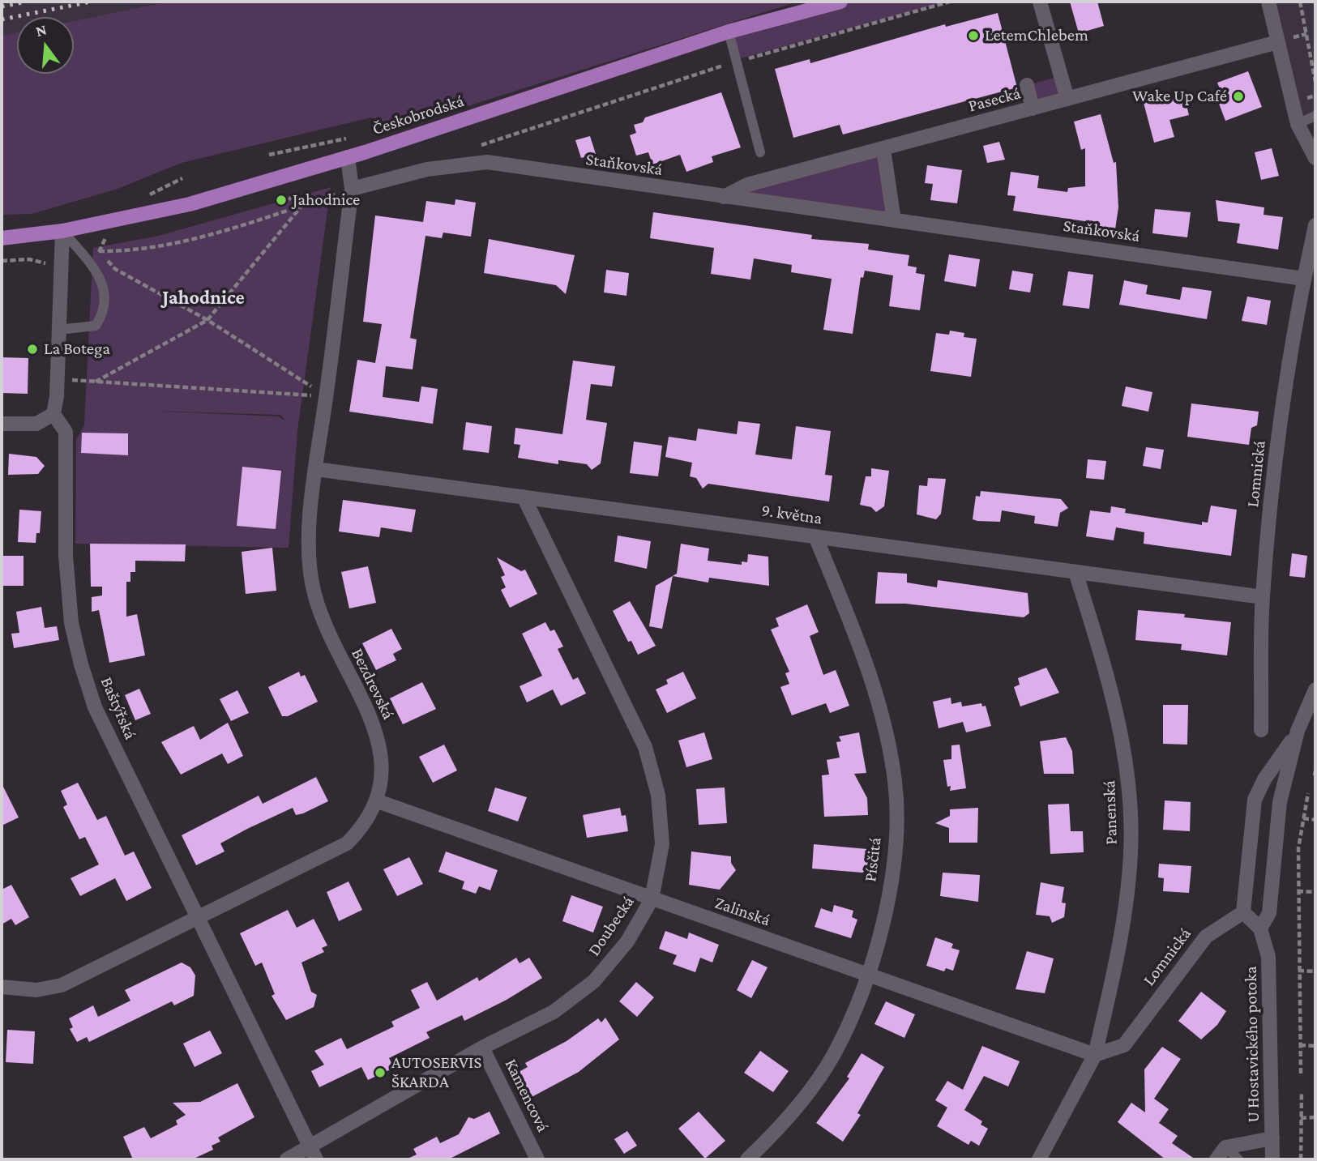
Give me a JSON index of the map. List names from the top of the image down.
{
  "streets": {
    "main road": ["Českobrodská"],
    "street": [
      "Pasecká",
      "Staňkovská",
      "Lomnická",
      "9. května",
      "Bezdrevská",
      "Baštýřská",
      "Panenská",
      "Písčitá",
      "Zalinská",
      "Doubecká",
      "U Hostavického potoka",
      "Kamencová"
    ]
  },
  "crossings": [
    ["Pasecká", "Staňkovská"],
    ["Českobrodská", "Bezdrevská"],
    ["Staňkovská", "Lomnická"],
    ["Staňkovská", "Bezdrevská"],
    ["Lomnická", "9. května"],
    ["Lomnická", "Panenská"],
    ["Lomnická", "Zalinská"],
    ["9. května", "Bezdrevská"],
    ["9. května", "Panenská"],
    ["9. května", "Písčitá"],
    ["9. května", "Doubecká"],
    ["Bezdrevská", "Baštýřská"],
    ["Bezdrevská", "Zalinská"],
    ["Baštýřská", "Doubecká"],
    ["Panenská", "Zalinská"],
    ["Písčitá", "Zalinská"],
    ["Zalinská", "Doubecká"],
    ["Doubecká", "Kamencová"]
  ],
  "districts": ["Jahodnice"],
  "places": [
    "LetemChlebem",
    "Wake Up Café",
    "Jahodnice",
    "La Botega",
    "AUTOSERVIS ŠKARDA"
  ],
  "north": "top"
}
